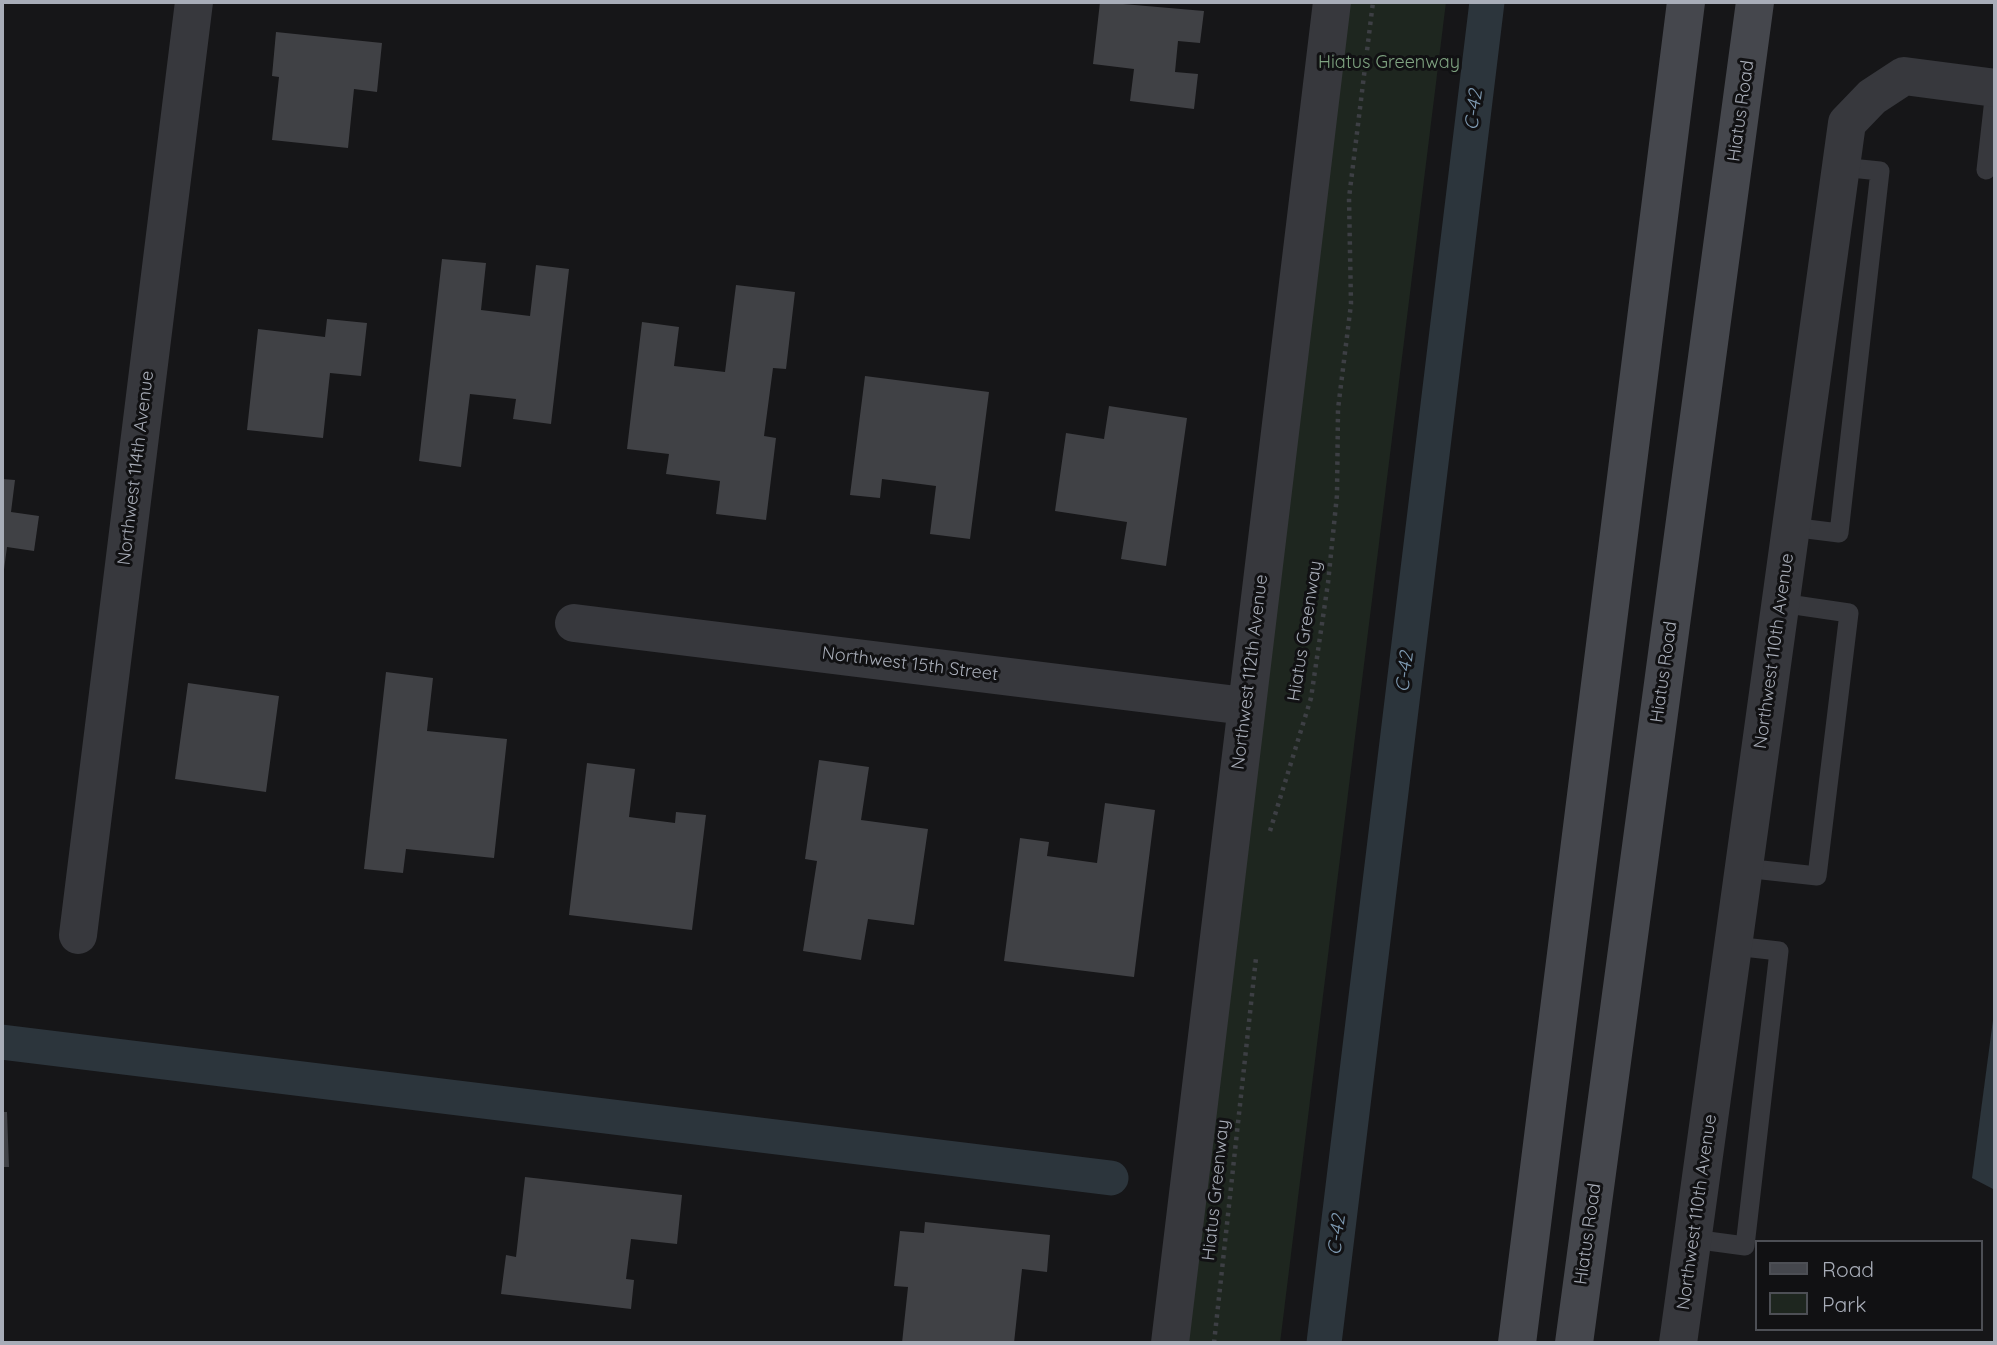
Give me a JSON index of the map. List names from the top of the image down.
{
  "streets": {
    "main road": ["Hiatus Road"],
    "street": [
      "Northwest 114th Avenue",
      "Northwest 110th Avenue",
      "Northwest 15th Street",
      "Northwest 112th Avenue"
    ],
    "path": ["Hiatus Greenway"]
  },
  "crossings": [
    ["Northwest 15th Street", "Northwest 112th Avenue"]
  ],
  "water": ["C-42"],
  "parks": ["Hiatus Greenway"],
  "legend": ["Road", "Park"]
}
